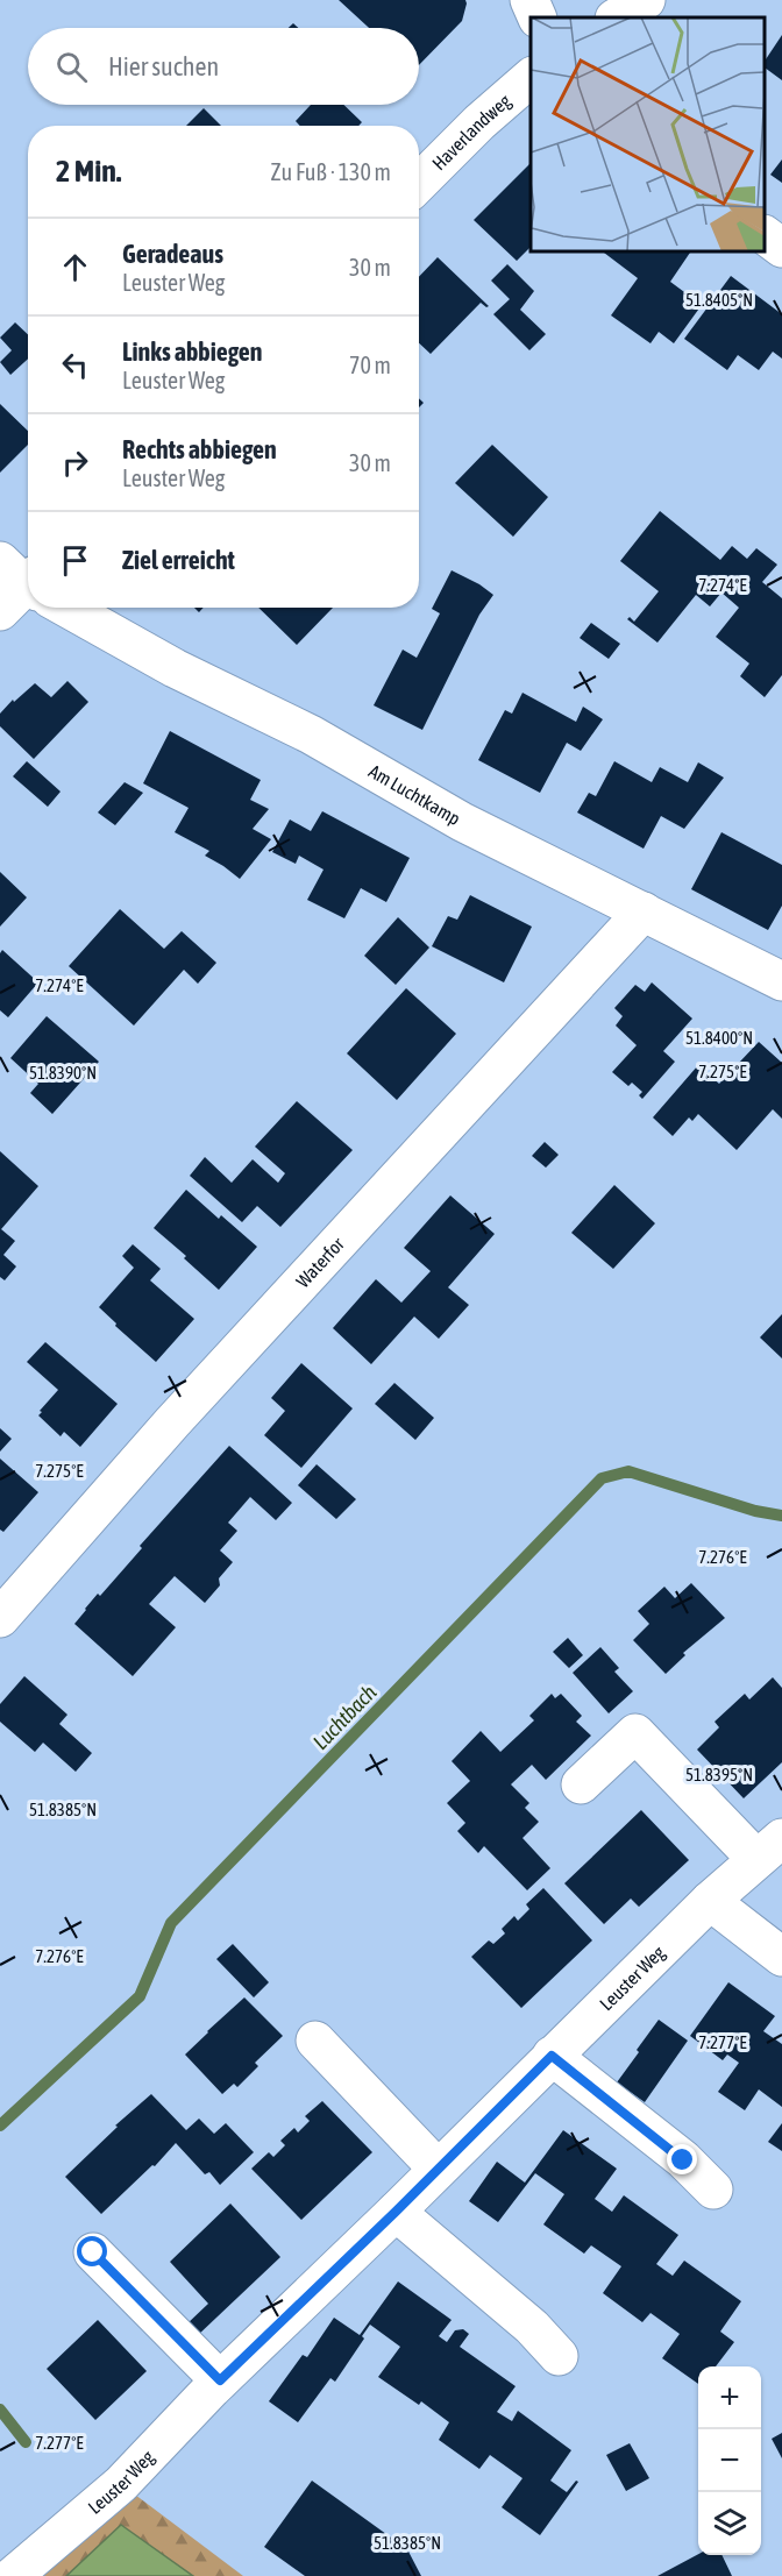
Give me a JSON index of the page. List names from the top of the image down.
{
  "streets": {
    "street": [
      "Haverlandweg",
      "Am Luchtkamp",
      "Waterfor",
      "Leuster Weg"
    ]
  },
  "crossings": [
    ["Am Luchtkamp", "Waterfor"]
  ],
  "water": ["Luchtbach"],
  "page": {
    "search": "Hier suchen",
    "heading": ["2 Min.", "Zu Fuß · 130 m"],
    "list": [
      ["Geradeaus", "Leuster Weg", "30 m"],
      ["Links abbiegen", "Leuster Weg", "70 m"],
      ["Rechts abbiegen", "Leuster Weg", "30 m"],
      "Ziel erreicht"
    ],
    "map_buttons": ["+", "−"]
  },
  "coordinates": [
    "51.8405°N",
    "7.274°E",
    "51.8400°N",
    "7.275°E",
    "51.8390°N",
    "7.276°E",
    "51.8395°N",
    "51.8385°N",
    "7.277°E"
  ]
}
